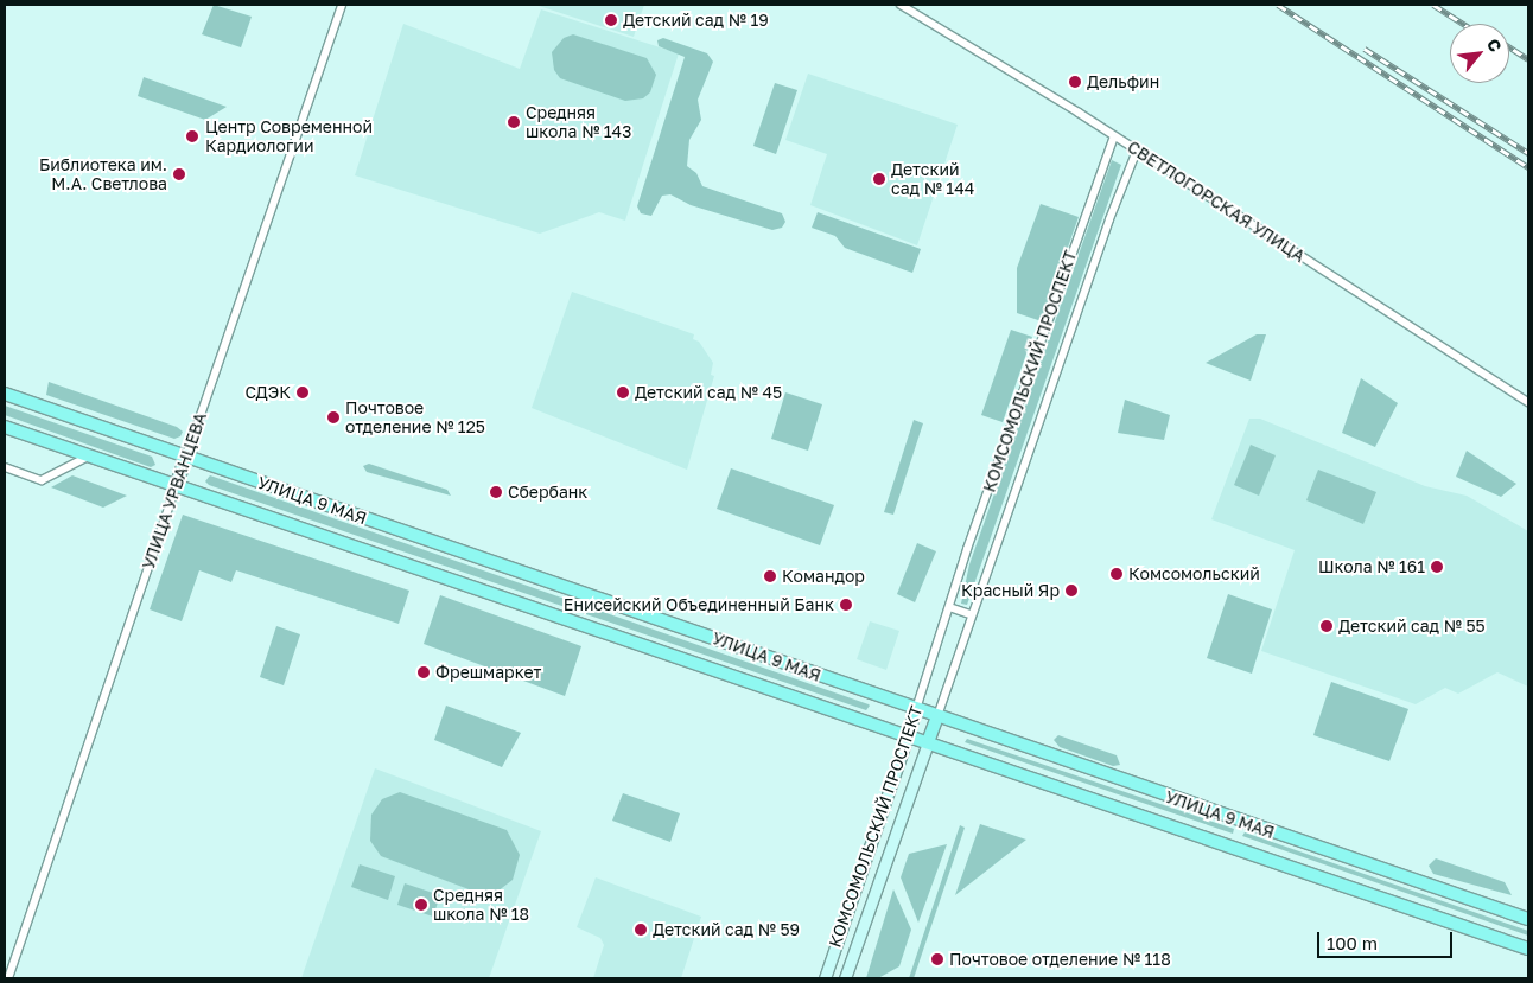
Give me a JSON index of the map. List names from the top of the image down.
{
  "streets": {
    "main road": ["КОМСОМОЛЬСКИЙ ПРОСПЕКТ", "УЛИЦА УРВАНЦЕВА", "УЛИЦА 9 МАЯ"],
    "street": ["СВЕТЛОГОРСКАЯ УЛИЦА"]
  },
  "crossings": [
    ["СВЕТЛОГОРСКАЯ УЛИЦА", "КОМСОМОЛЬСКИЙ ПРОСПЕКТ"],
    ["КОМСОМОЛЬСКИЙ ПРОСПЕКТ", "УЛИЦА 9 МАЯ"],
    ["УЛИЦА УРВАНЦЕВА", "УЛИЦА 9 МАЯ"]
  ],
  "places": [
    "Детский сад № 19",
    "Дельфин",
    "Средняя школа № 143",
    "Центр Современной Кардиологии",
    "Библиотека им. М.А. Светлова",
    "Детский сад № 144",
    "СДЭК",
    "Детский сад № 45",
    "Почтовое отделение № 125",
    "Сбербанк",
    "Школа № 161",
    "Комсомольский",
    "Командор",
    "Красный Яр",
    "Енисейский Объединенный Банк",
    "Детский сад № 55",
    "Фрешмаркет",
    "Средняя школа № 18",
    "Детский сад № 59",
    "Почтовое отделение № 118"
  ],
  "scale_bar": "100 m",
  "north": "top right"
}
